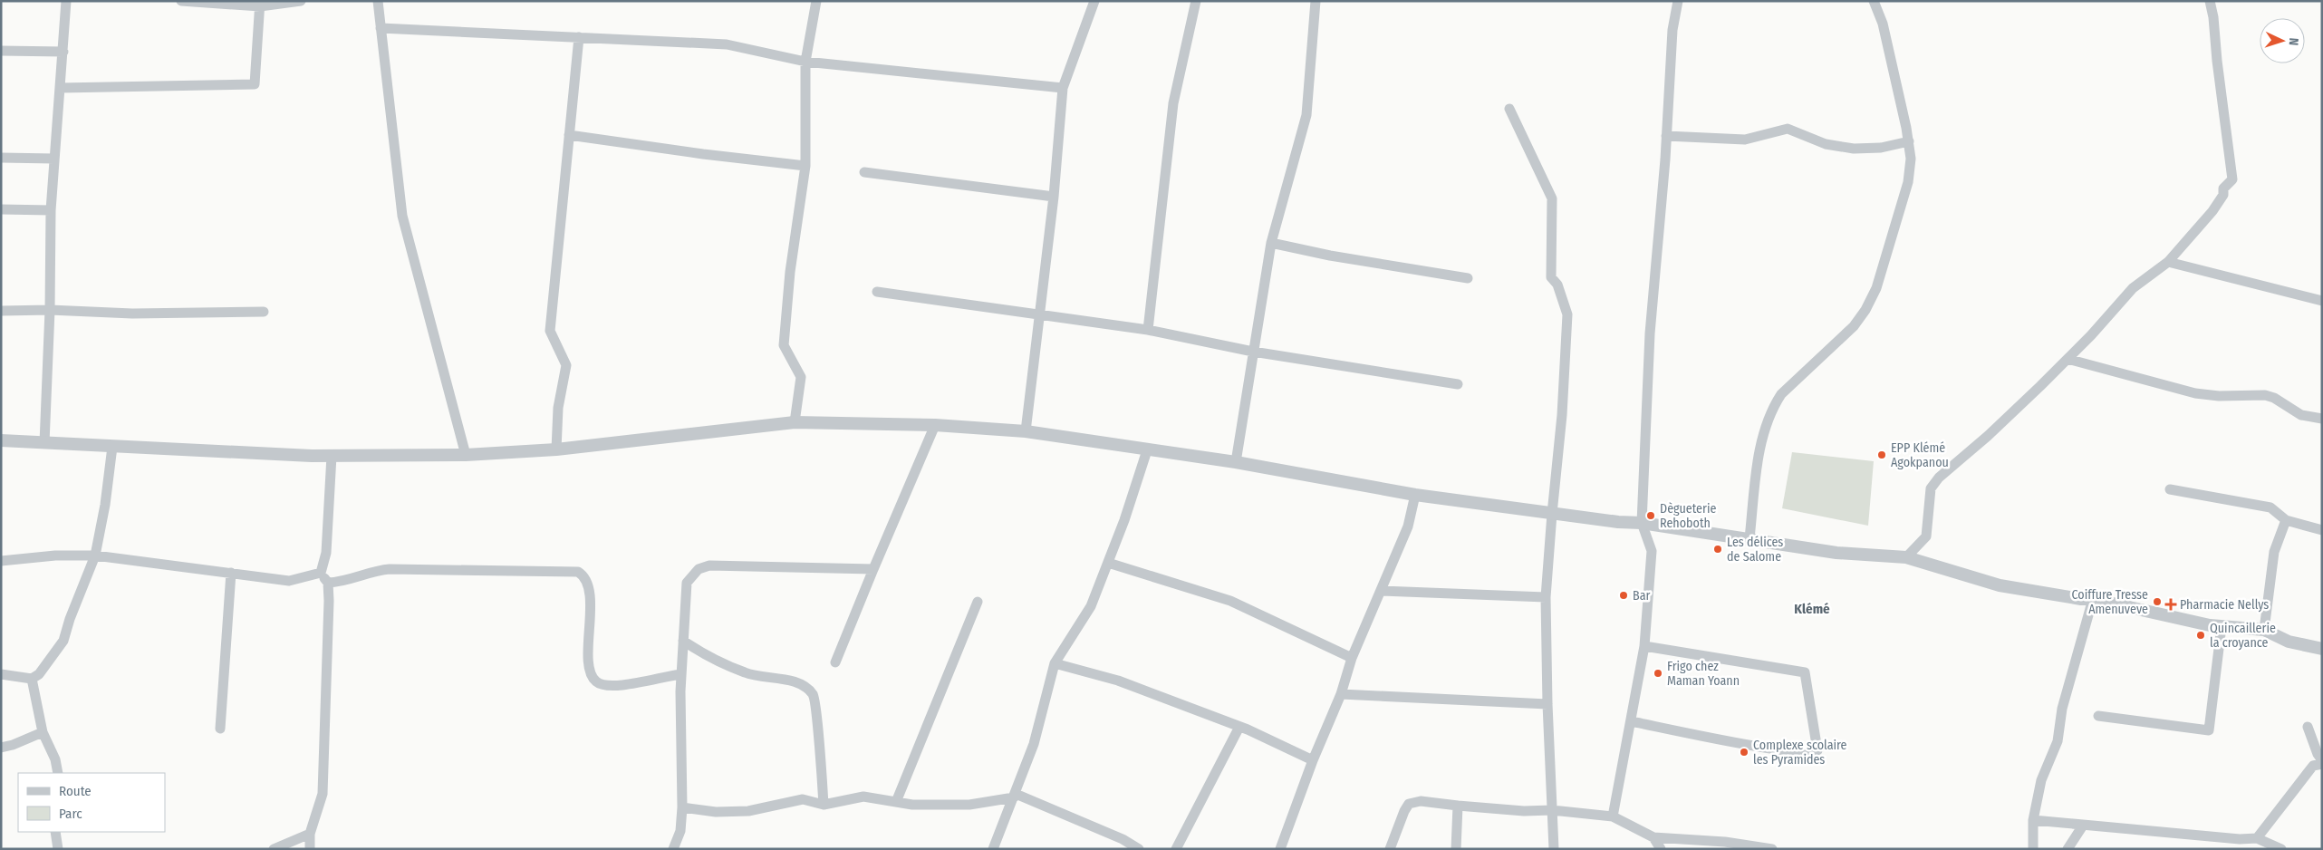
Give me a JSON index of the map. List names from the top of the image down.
{
  "districts": ["Klémé"],
  "places": {
    "other": [
      "EPP Klémé Agokpanou",
      "Dègueterie Rehoboth",
      "Les délices de Salome",
      "Bar",
      "Coiffure Tresse Amenuveve",
      "Quincaillerie la croyance",
      "Frigo chez Maman Yoann",
      "Complexe scolaire les Pyramides"
    ],
    "health": ["Pharmacie Nellys"]
  },
  "legend": ["Route", "Parc"],
  "north": "right"
}
